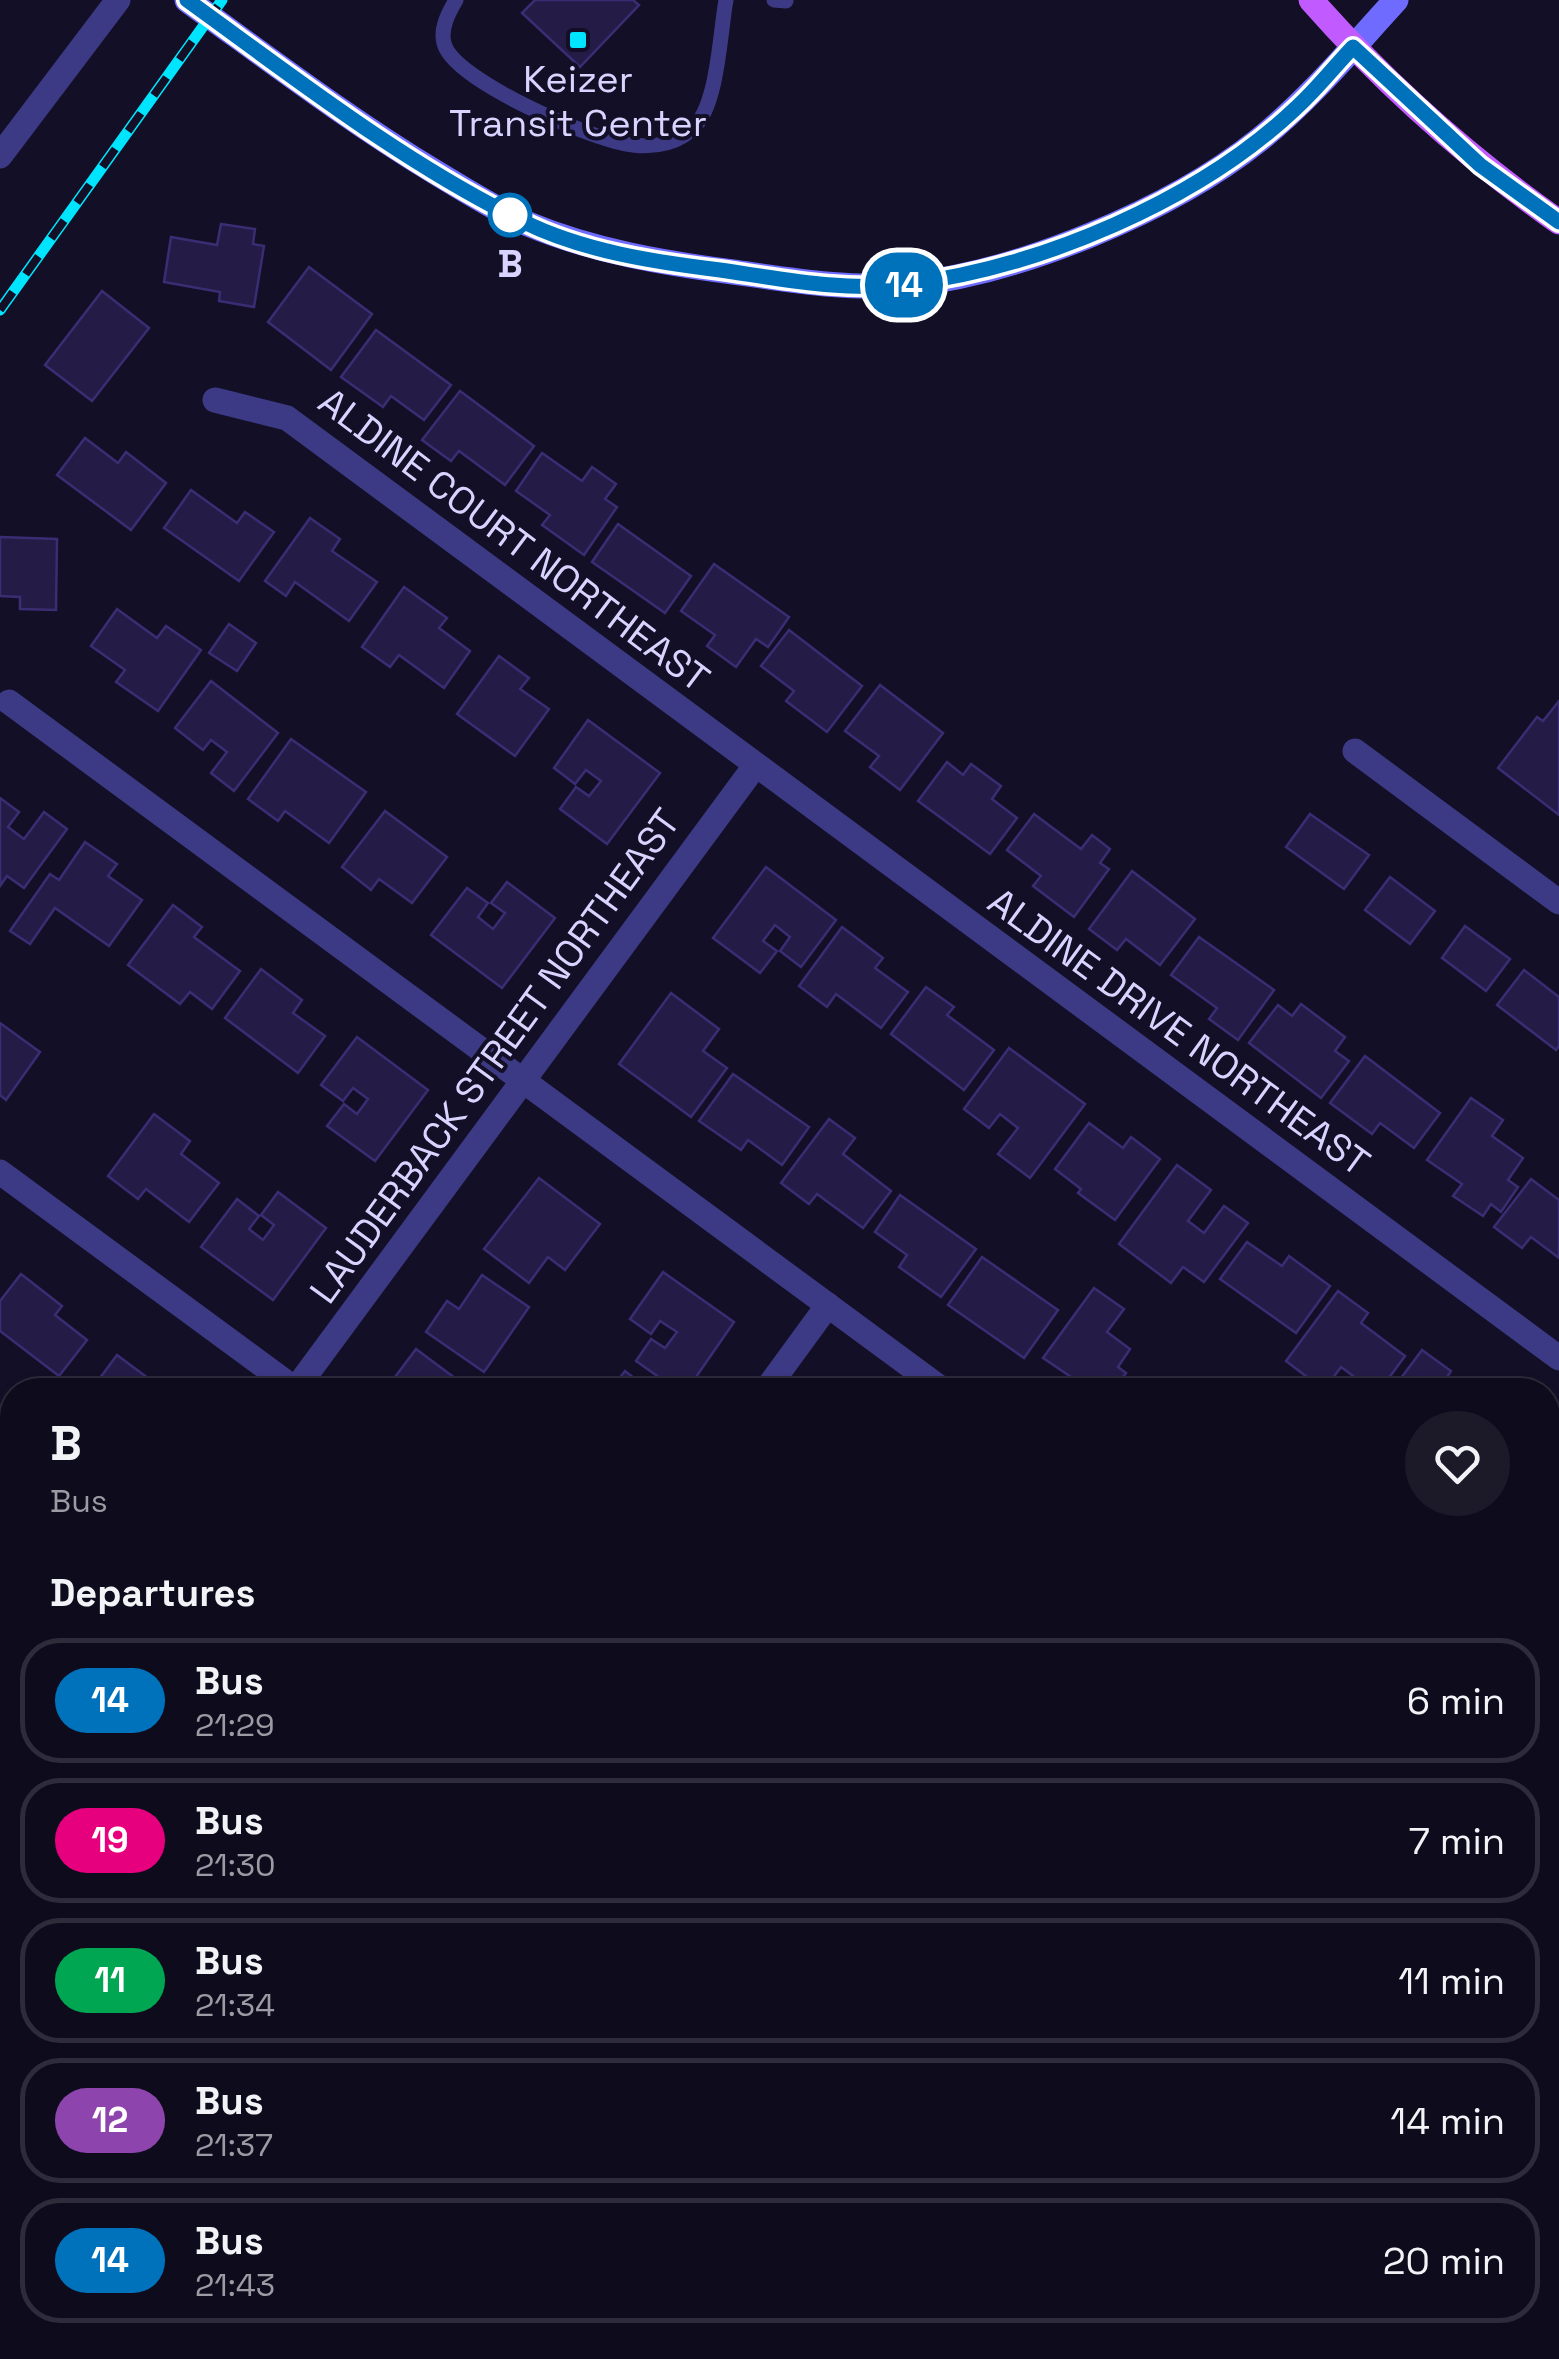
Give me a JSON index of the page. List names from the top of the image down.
{
  "streets": {
    "street": ["ALDINE COURT NORTHEAST", "ALDINE DRIVE NORTHEAST", "LAUDERBACK STREET NORTHEAST"]
  },
  "crossings": [
    ["ALDINE COURT NORTHEAST", "ALDINE DRIVE NORTHEAST"],
    ["ALDINE COURT NORTHEAST", "LAUDERBACK STREET NORTHEAST"],
    ["ALDINE DRIVE NORTHEAST", "LAUDERBACK STREET NORTHEAST"]
  ],
  "places": {
    "transit": ["Keizer Transit Center"],
    "other": ["B"]
  },
  "lines": ["bus line 14"],
  "page": {
    "on_map": "14",
    "heading": [
      ["B", "Bus"],
      "Departures"
    ],
    "list": [
      {
        "mark": "14",
        "name": "Bus",
        "note": "21:29",
        "value": "6 min"
      },
      {
        "mark": "19",
        "name": "Bus",
        "note": "21:30",
        "value": "7 min"
      },
      {
        "mark": "11",
        "name": "Bus",
        "note": "21:34",
        "value": "11 min"
      },
      {
        "mark": "12",
        "name": "Bus",
        "note": "21:37",
        "value": "14 min"
      },
      {
        "mark": "14",
        "name": "Bus",
        "note": "21:43",
        "value": "20 min"
      }
    ]
  }
}
